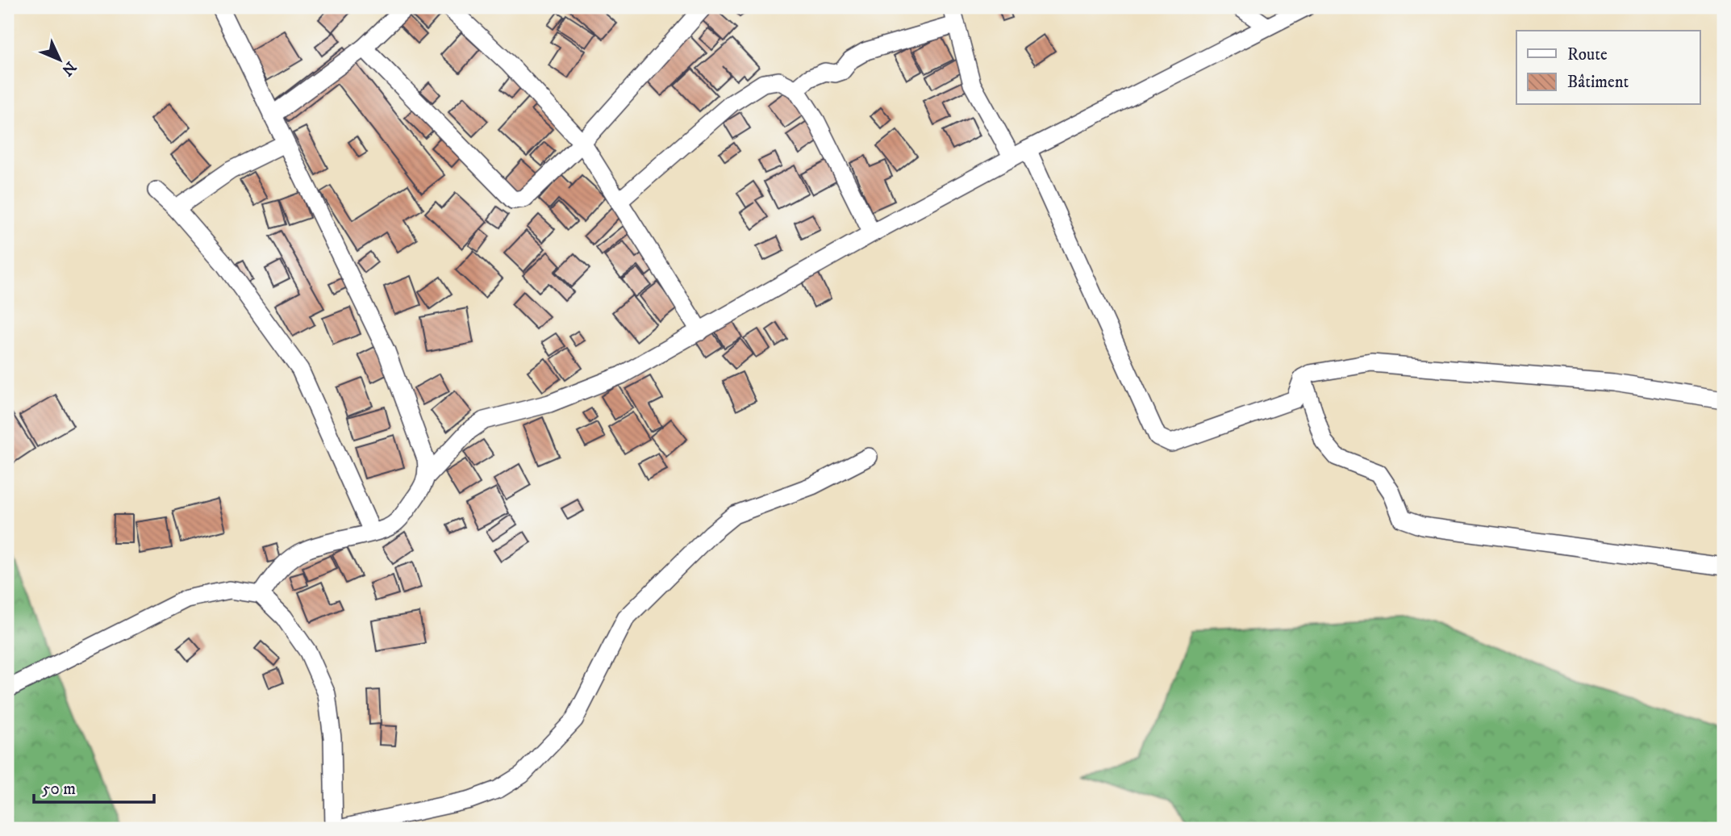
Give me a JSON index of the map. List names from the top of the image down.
{
  "legend": ["Route", "Bâtiment"],
  "scale_bar": "50 m",
  "north": "bottom right"
}
